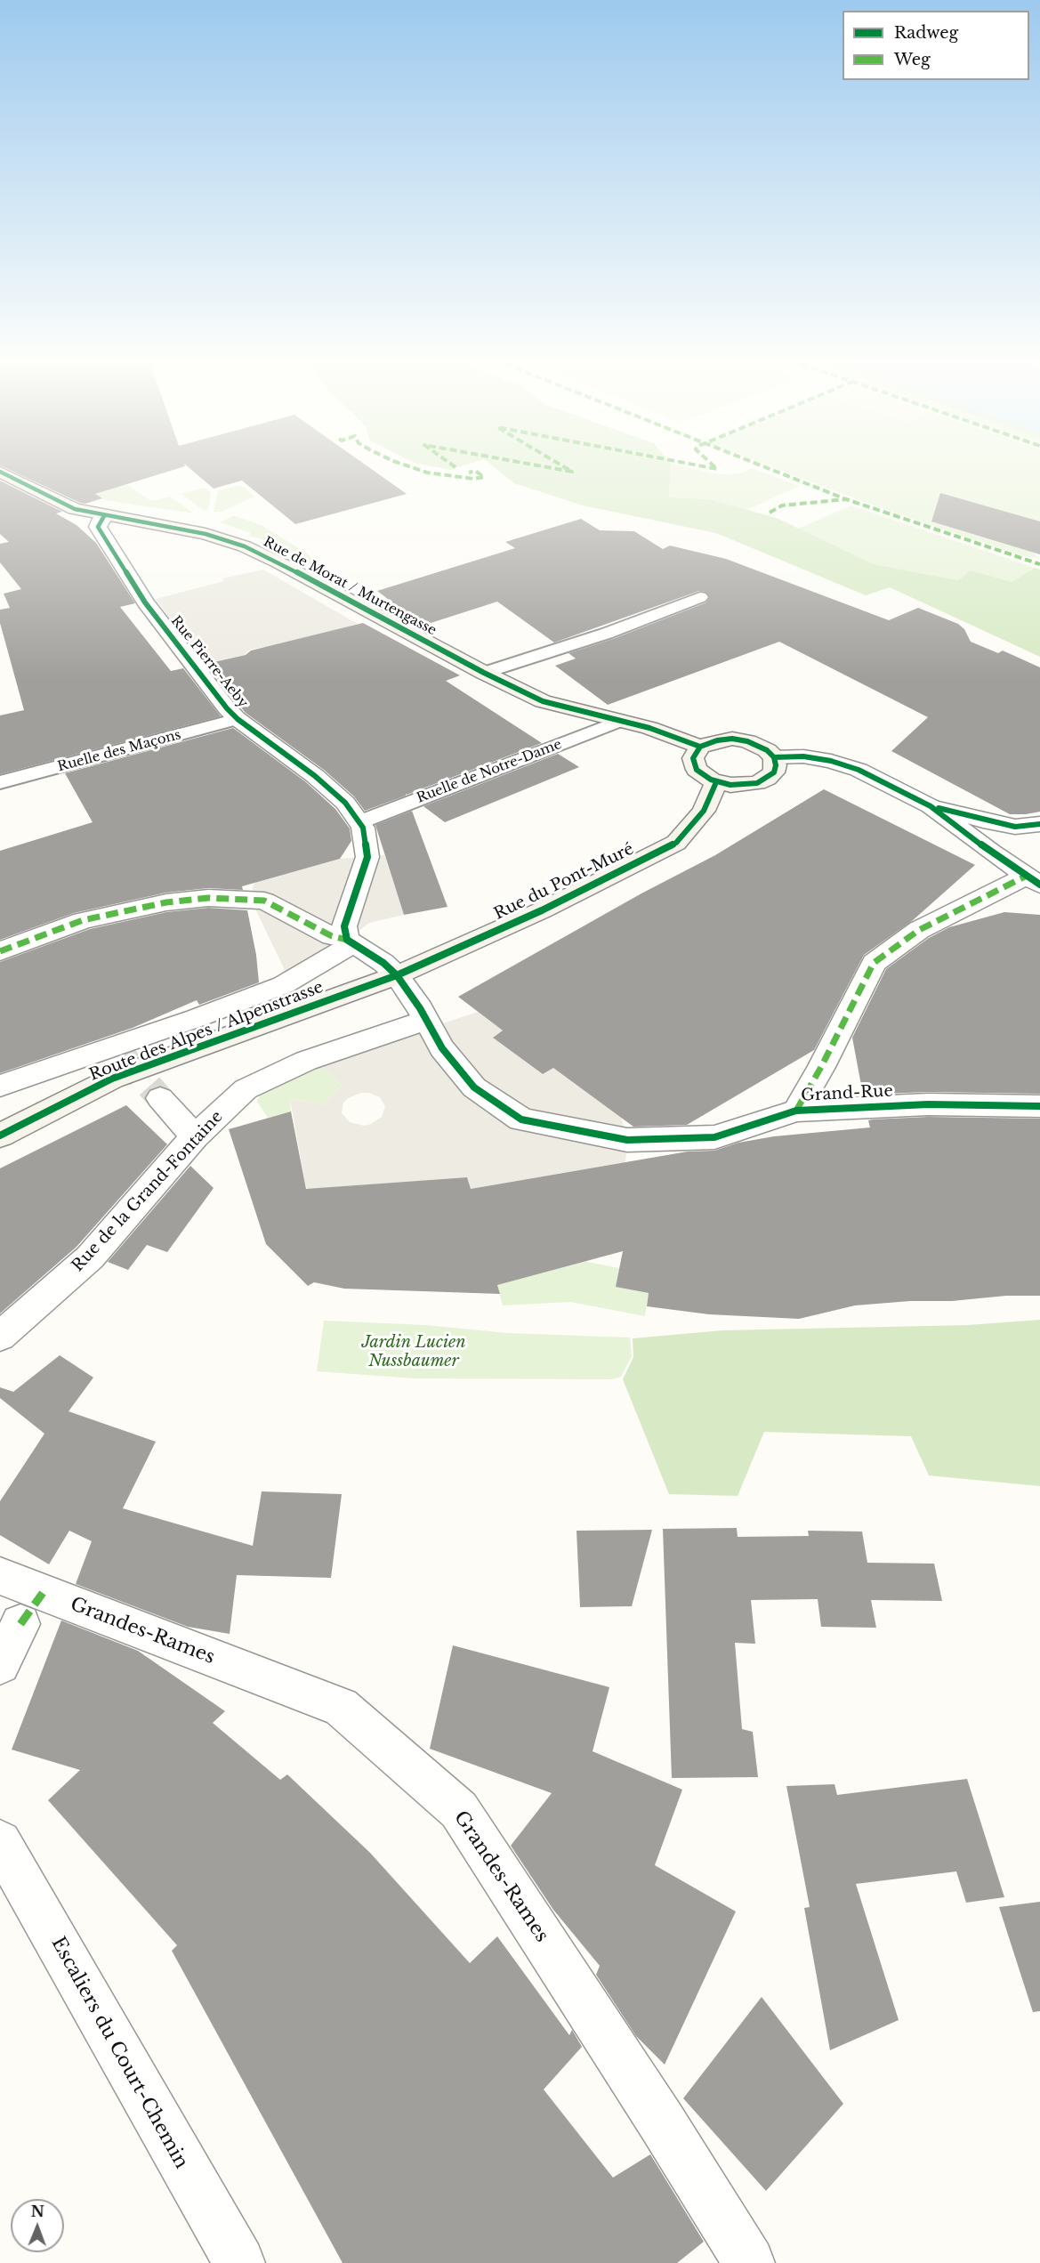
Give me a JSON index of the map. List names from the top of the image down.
{
  "streets": {
    "main road": ["Rue de Morat / Murtengasse", "Rue du Pont-Muré", "Route des Alpes / Alpenstrasse"],
    "street": [
      "Rue Pierre-Aeby",
      "Grand-Rue",
      "Rue de la Grand-Fontaine",
      "Grandes-Rames",
      "Escaliers du Court-Chemin"
    ],
    "lane": ["Ruelle des Maçons", "Ruelle de Notre-Dame"]
  },
  "crossings": [
    ["Rue de Morat / Murtengasse", "Rue Pierre-Aeby"],
    ["Rue de Morat / Murtengasse", "Ruelle de Notre-Dame"],
    ["Rue Pierre-Aeby", "Ruelle des Maçons"],
    ["Rue Pierre-Aeby", "Ruelle de Notre-Dame"],
    ["Rue du Pont-Muré", "Route des Alpes / Alpenstrasse"],
    ["Rue du Pont-Muré", "Grand-Rue"],
    ["Route des Alpes / Alpenstrasse", "Grand-Rue"],
    ["Grand-Rue", "Rue de la Grand-Fontaine"]
  ],
  "parks": ["Jardin Lucien Nussbaumer"],
  "legend": ["Radweg", "Weg"],
  "north": "top"
}
